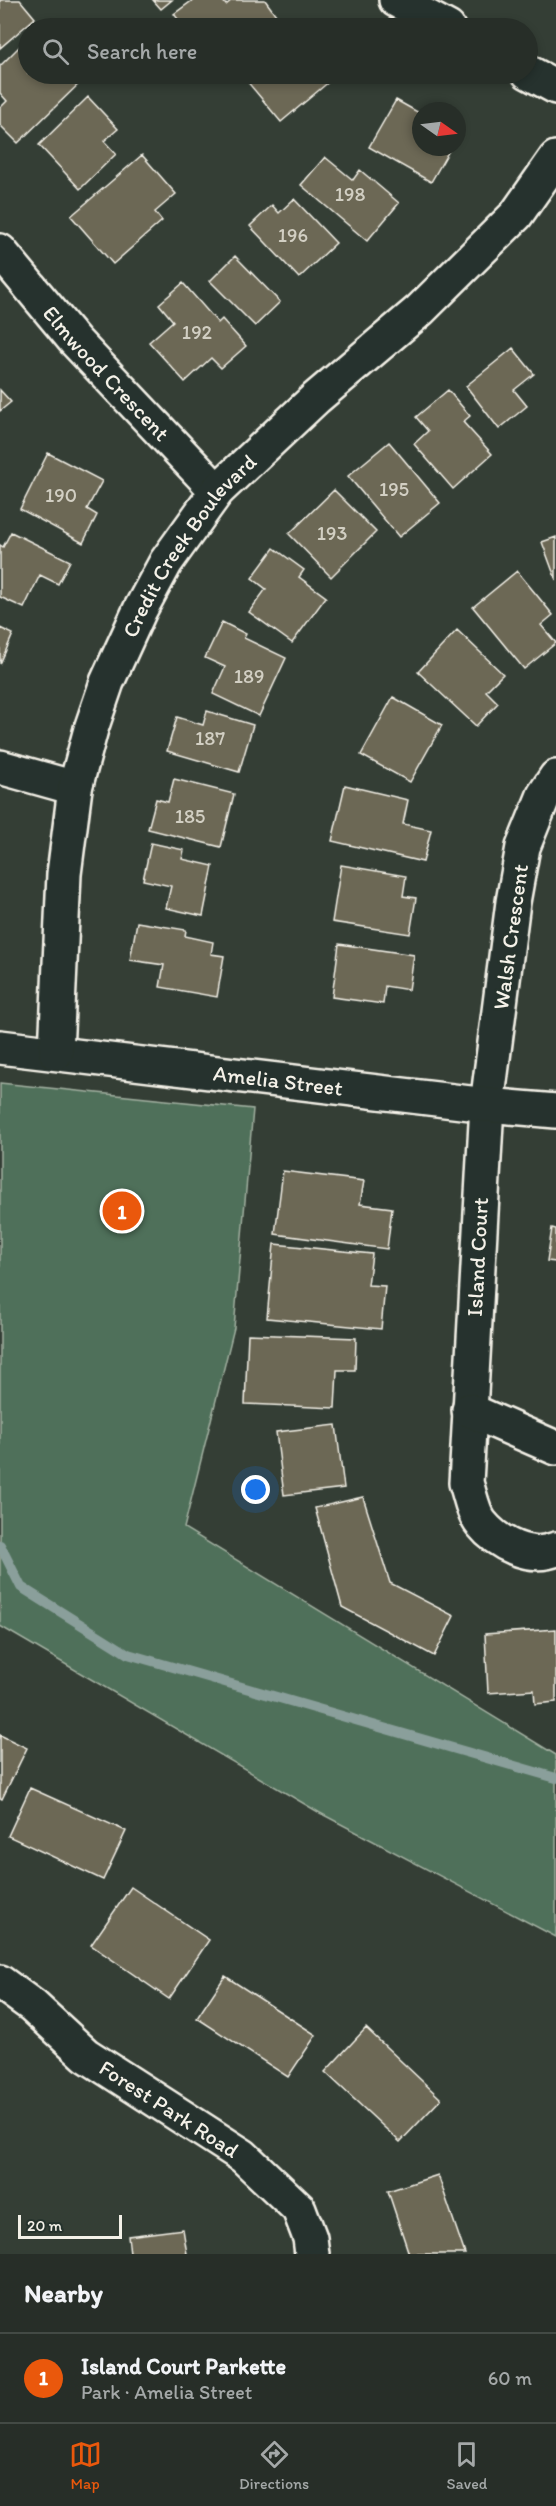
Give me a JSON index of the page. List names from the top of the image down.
{
  "streets": {
    "street": [
      "Elmwood Crescent",
      "Credit Creek Boulevard",
      "Walsh Crescent",
      "Amelia Street",
      "Island Court",
      "Forest Park Road"
    ]
  },
  "crossings": [
    ["Elmwood Crescent", "Credit Creek Boulevard"],
    ["Credit Creek Boulevard", "Amelia Street"],
    ["Walsh Crescent", "Amelia Street"],
    ["Walsh Crescent", "Island Court"],
    ["Amelia Street", "Island Court"]
  ],
  "house_numbers": [
    "198",
    "196",
    "192",
    "195",
    "190",
    "193",
    "189",
    "187",
    "185"
  ],
  "scale_bar": "20 m",
  "north": "right",
  "page": {
    "search": "Search here",
    "pins": "1",
    "scale": "20 m",
    "heading": "Nearby",
    "list": [
      {
        "mark": "1",
        "name": "Island Court Parkette",
        "note": "Park · Amelia Street",
        "value": "60 m"
      }
    ],
    "nav": ["Map", "Directions", "Saved"]
  }
}
